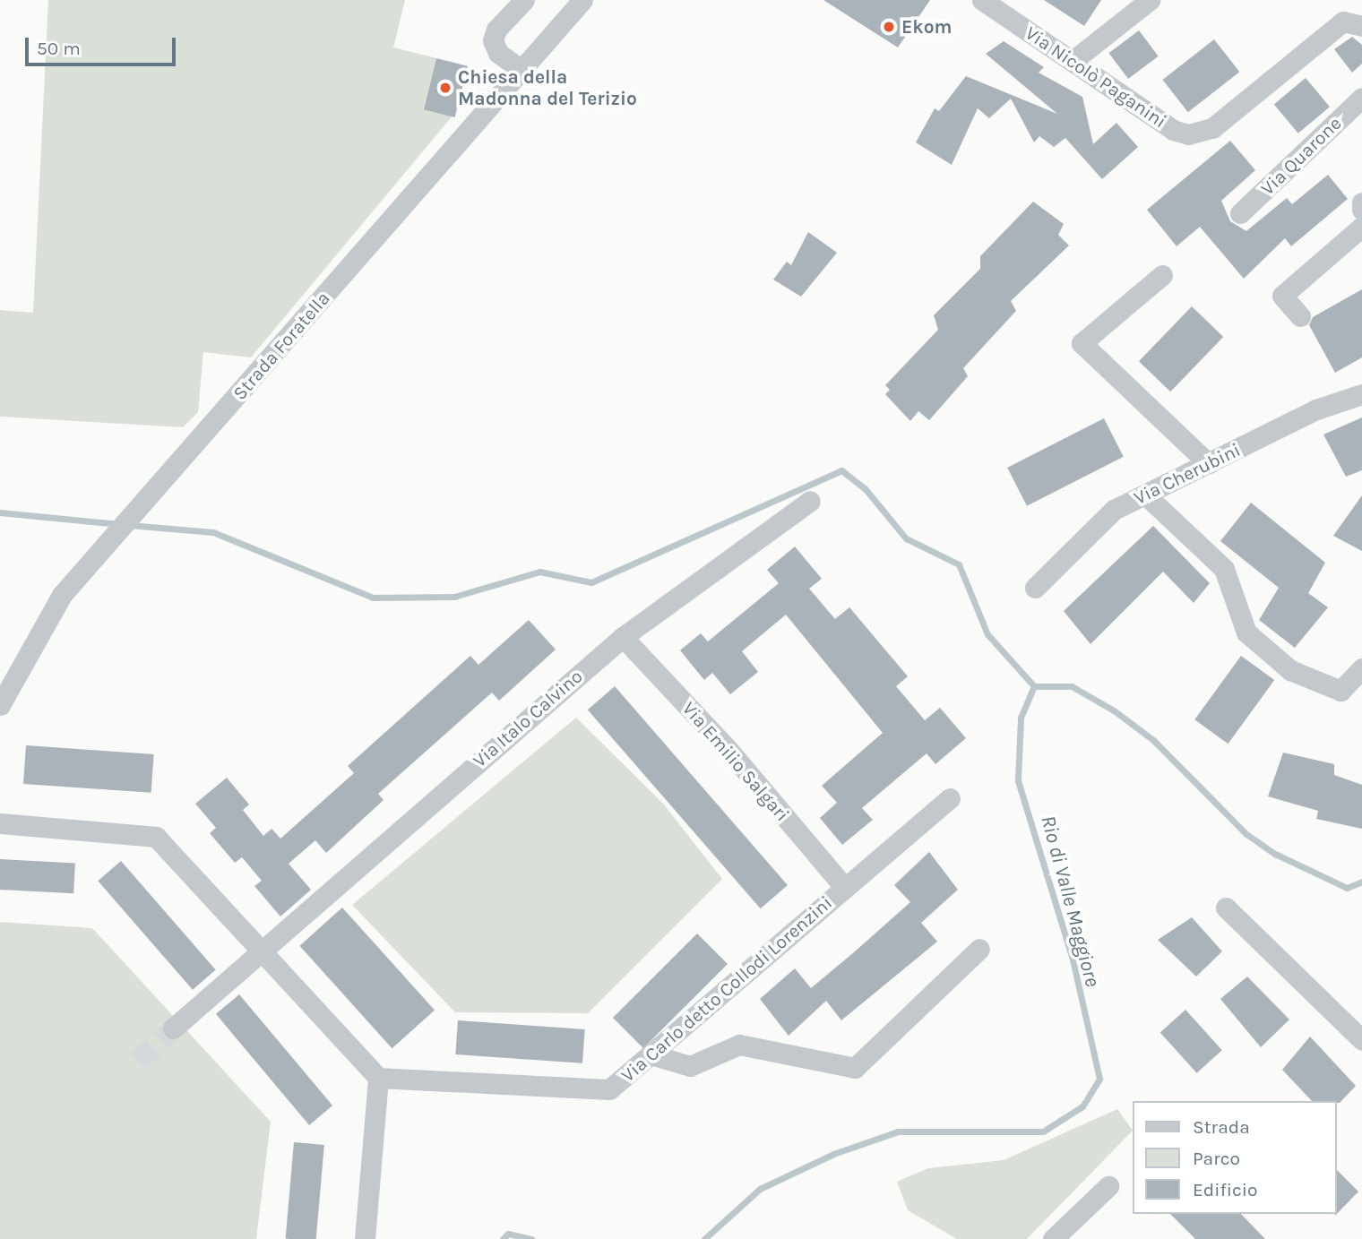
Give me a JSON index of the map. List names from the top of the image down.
{
  "streets": {
    "street": [
      "Via Nicolò Paganini",
      "Via Quarone",
      "Strada Foratella",
      "Via Cherubini",
      "Via Italo Calvino",
      "Via Emilio Salgari",
      "Via Carlo detto Collodi Lorenzini"
    ]
  },
  "crossings": [
    ["Via Italo Calvino", "Via Emilio Salgari"],
    ["Via Emilio Salgari", "Via Carlo detto Collodi Lorenzini"]
  ],
  "water": ["Rio di Valle Maggiore"],
  "places": ["Ekom", "Chiesa della Madonna del Terizio"],
  "legend": ["Strada", "Parco", "Edificio"],
  "scale_bar": "50 m"
}
